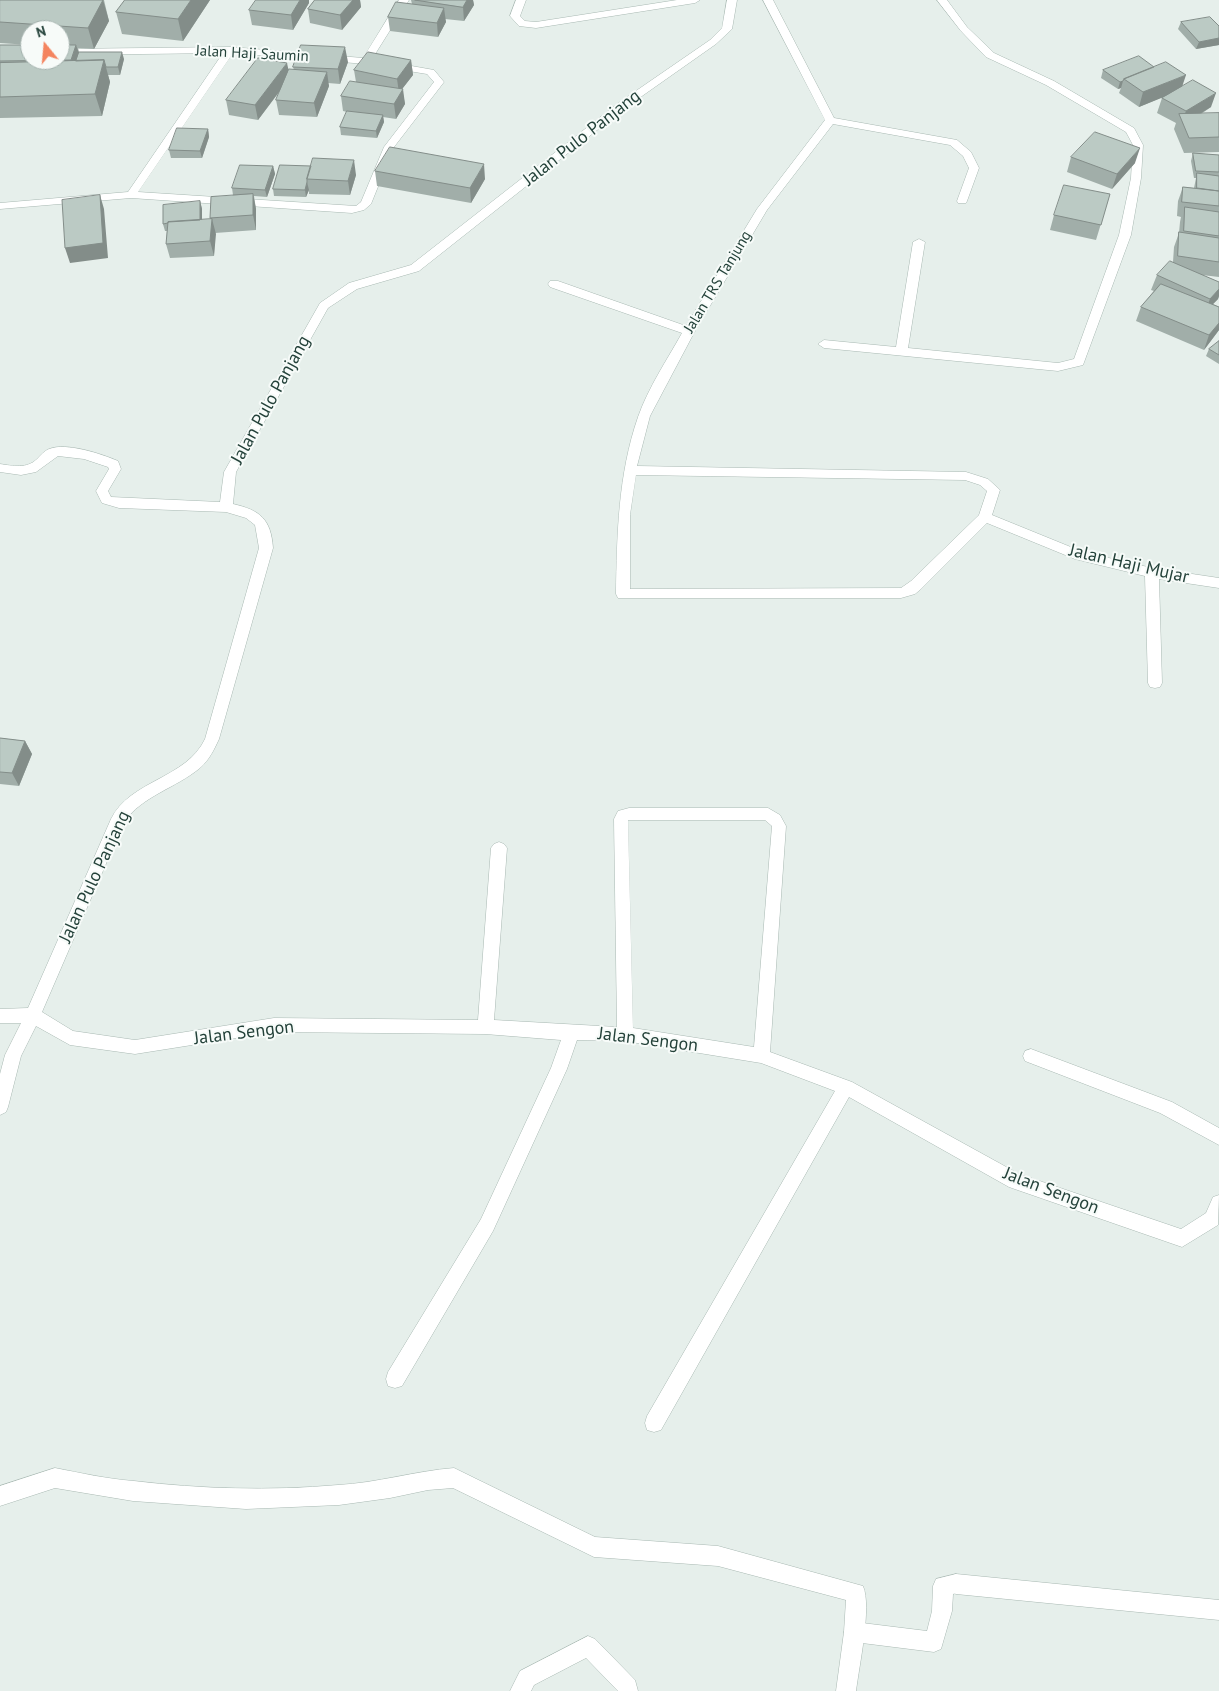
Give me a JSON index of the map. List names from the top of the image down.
{
  "streets": {
    "street": [
      "Jalan Haji Saumin",
      "Jalan Pulo Panjang",
      "Jalan TRS Tanjung",
      "Jalan Haji Mujar",
      "Jalan Sengon"
    ]
  },
  "crossings": [
    ["Jalan Pulo Panjang", "Jalan Sengon"],
    ["Jalan TRS Tanjung", "Jalan Haji Mujar"]
  ],
  "north": "top"
}
